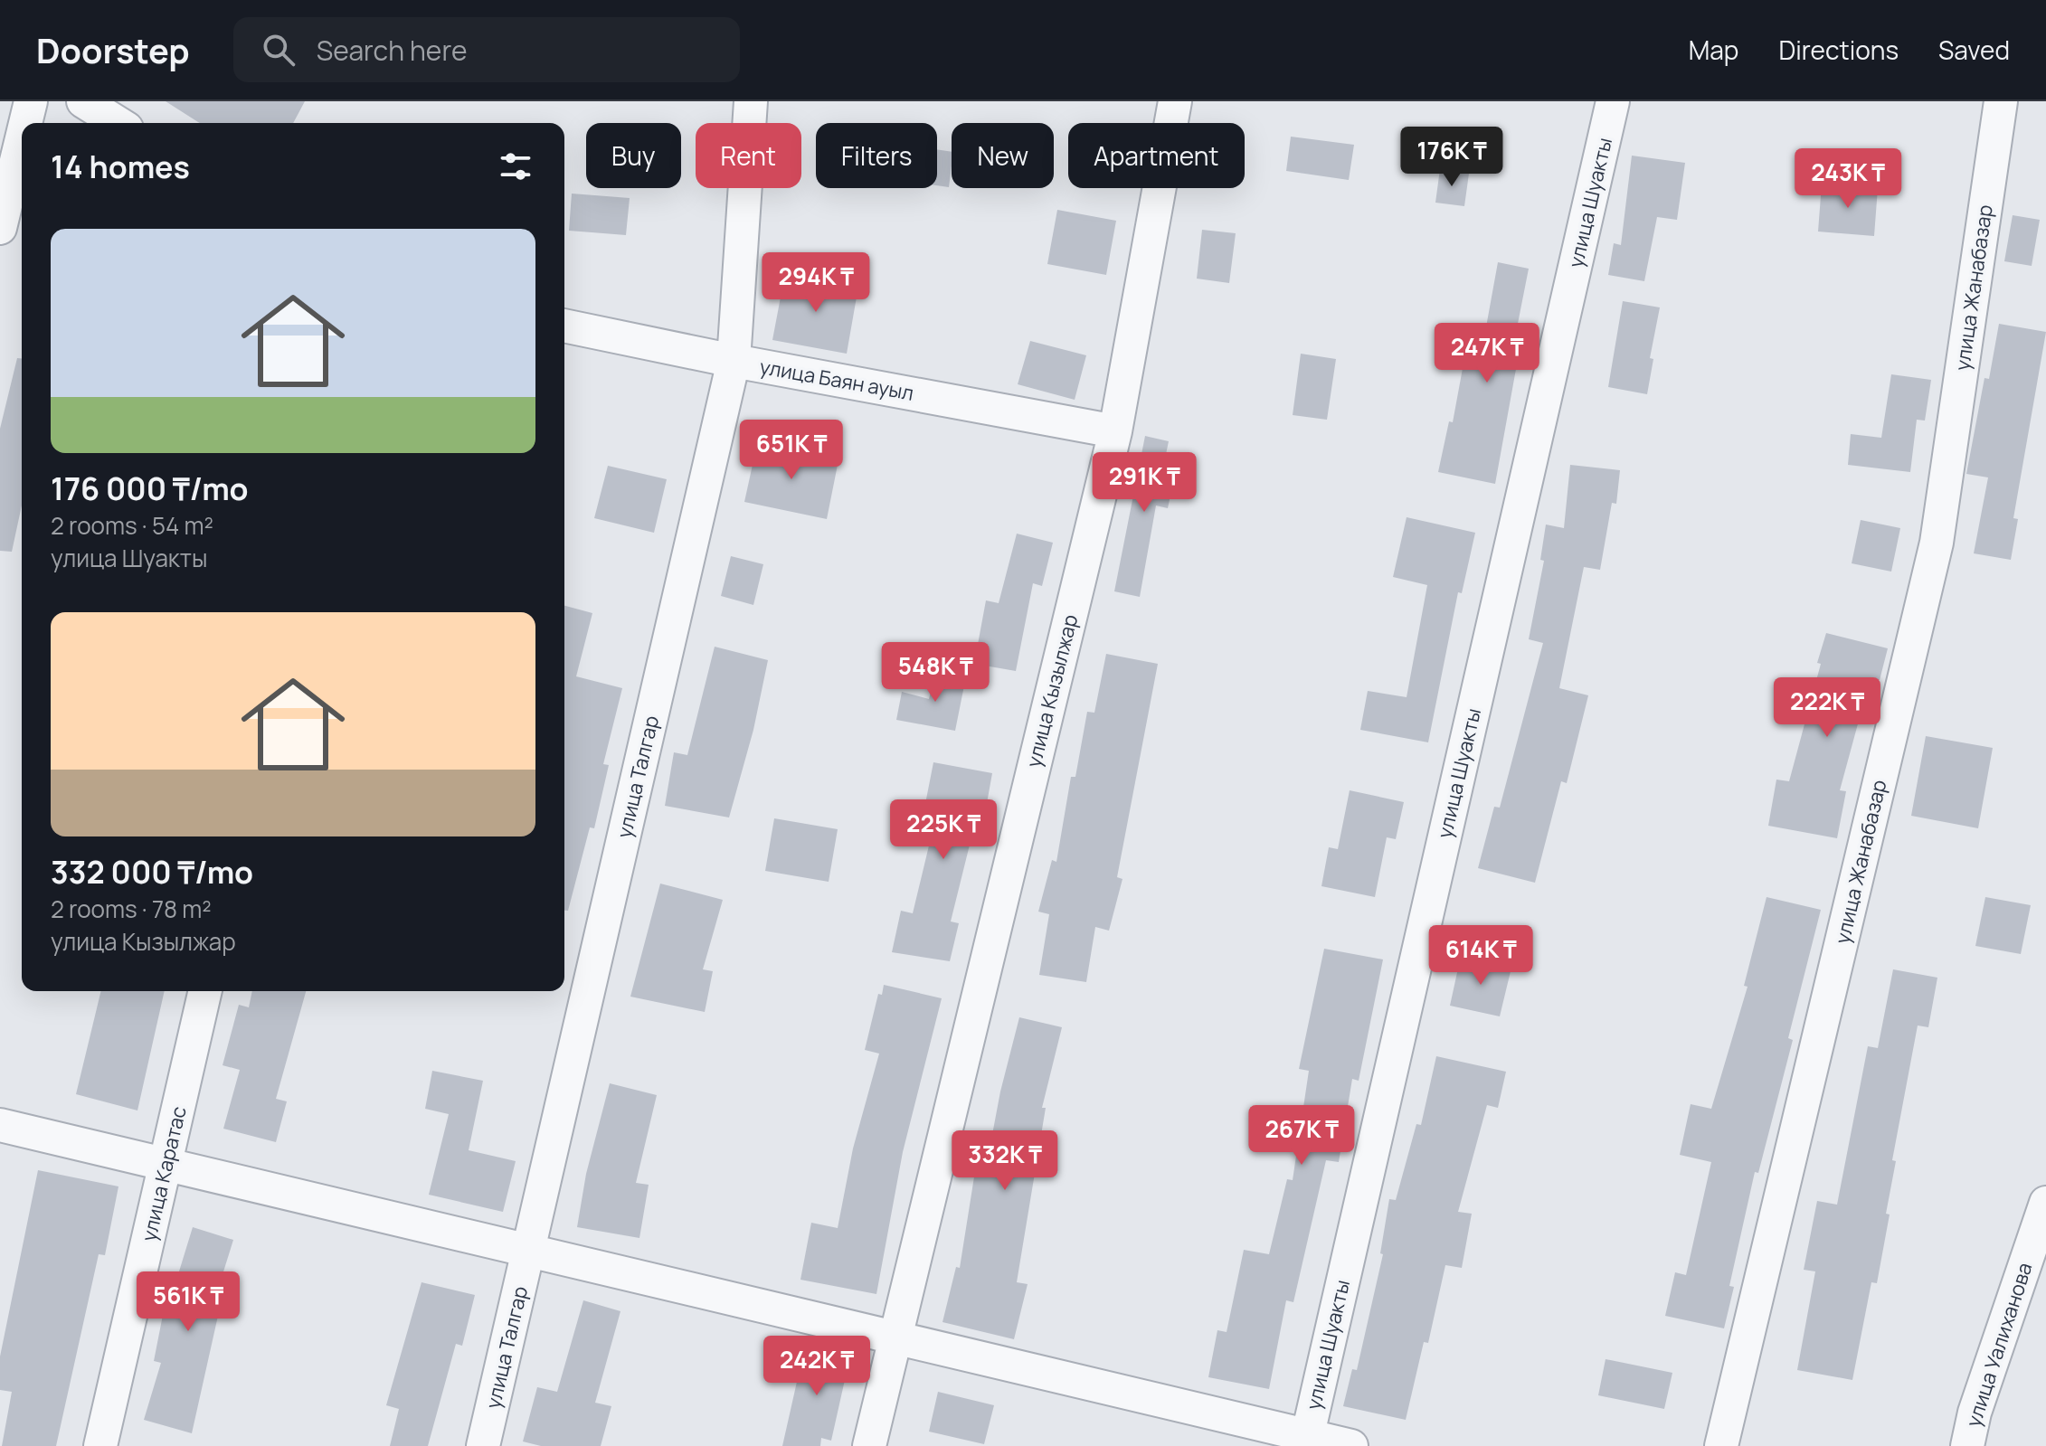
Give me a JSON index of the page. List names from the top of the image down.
{
  "streets": {
    "street": [
      "улица Шуакты",
      "улица Жанабазар",
      "улица Баян ауыл",
      "улица Кызылжар",
      "улица Талгар",
      "улица Каратас",
      "улица Уалиханова"
    ]
  },
  "crossings": [
    ["улица Баян ауыл", "улица Кызылжар"],
    ["улица Баян ауыл", "улица Талгар"]
  ],
  "page": {
    "header": "Doorstep",
    "search": "Search here",
    "nav": ["Map", "Directions", "Saved"],
    "chip": [
      "Buy",
      "Rent",
      "Filters",
      "New",
      "Apartment"
    ],
    "heading": "14 homes",
    "price": [
      "176K ₸",
      "243K ₸",
      "294K ₸",
      "247K ₸",
      "651K ₸",
      "291K ₸",
      "548K ₸",
      "222K ₸",
      "225K ₸",
      "614K ₸",
      "267K ₸",
      "332K ₸",
      "561K ₸",
      "242K ₸"
    ],
    "list": [
      {
        "name": "176 000 ₸/mo",
        "note": "2 rooms · 54 m² · улица Шуакты"
      },
      {
        "name": "332 000 ₸/mo",
        "note": "2 rooms · 78 m² · улица Кызылжар"
      }
    ]
  }
}
